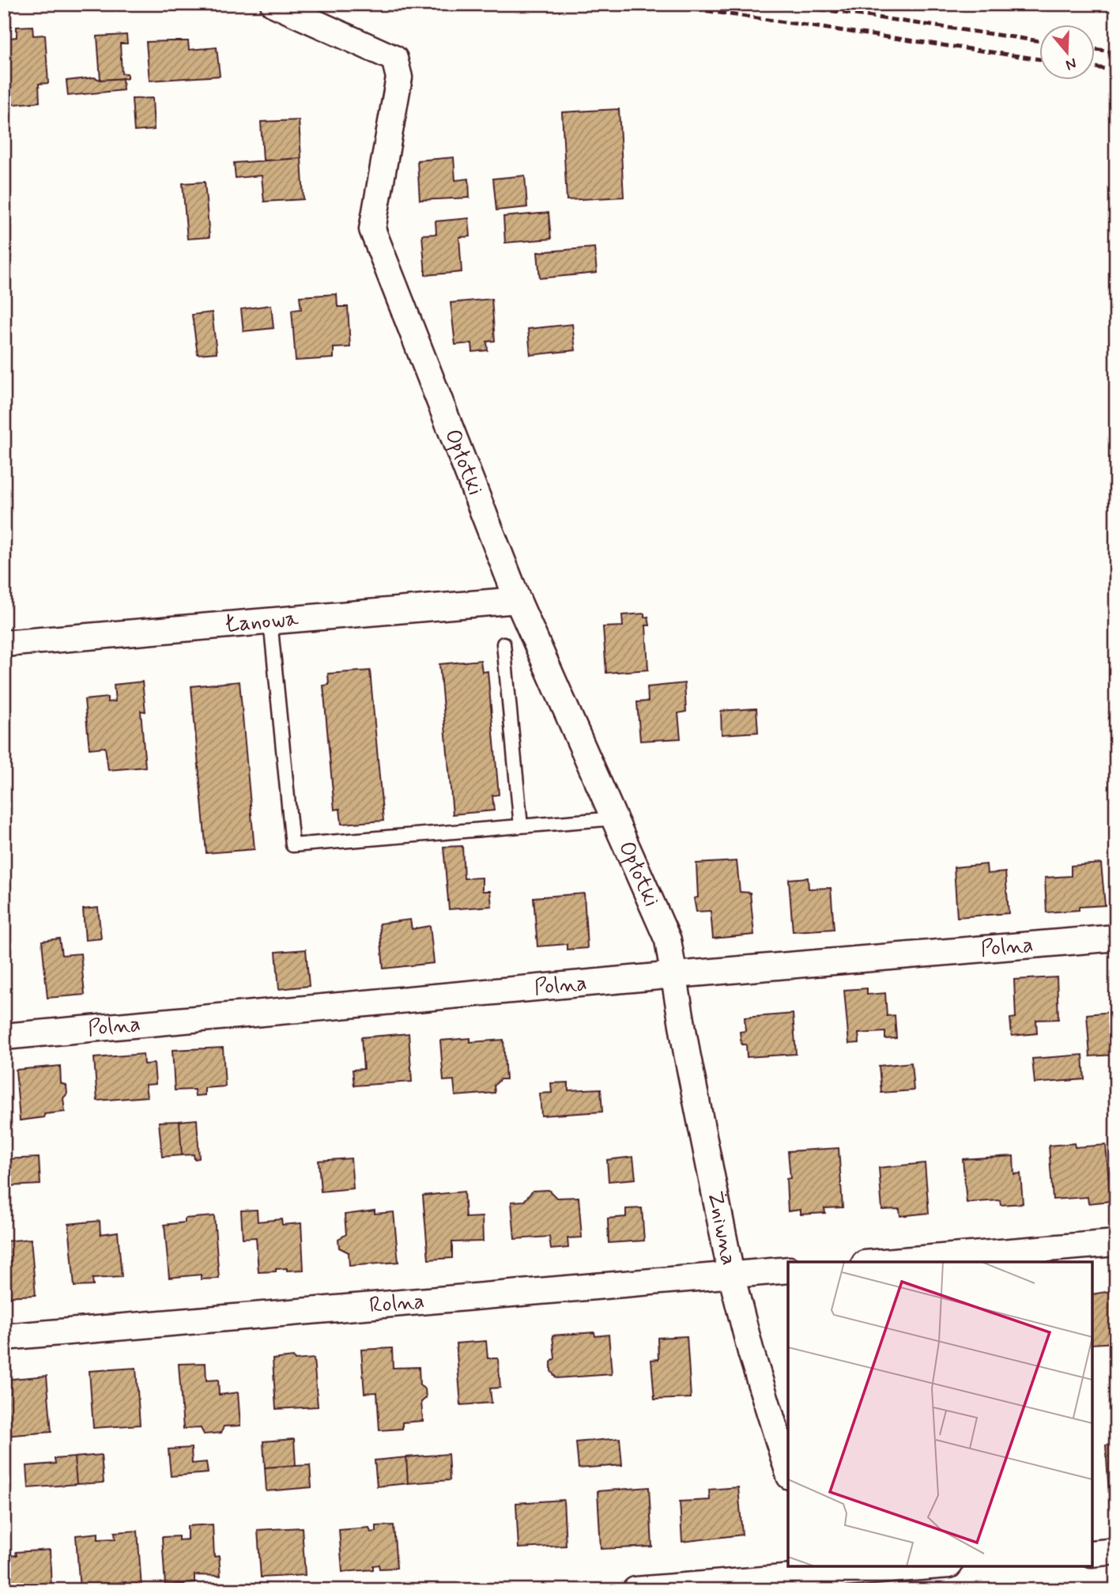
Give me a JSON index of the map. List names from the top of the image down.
{
  "streets": {
    "street": [
      "Opłotki",
      "Łanowa",
      "Polna",
      "Żniwna",
      "Rolna"
    ]
  },
  "crossings": [
    ["Opłotki", "Łanowa"],
    ["Opłotki", "Polna"],
    ["Opłotki", "Żniwna"],
    ["Polna", "Żniwna"],
    ["Żniwna", "Rolna"]
  ],
  "north": "bottom"
}
